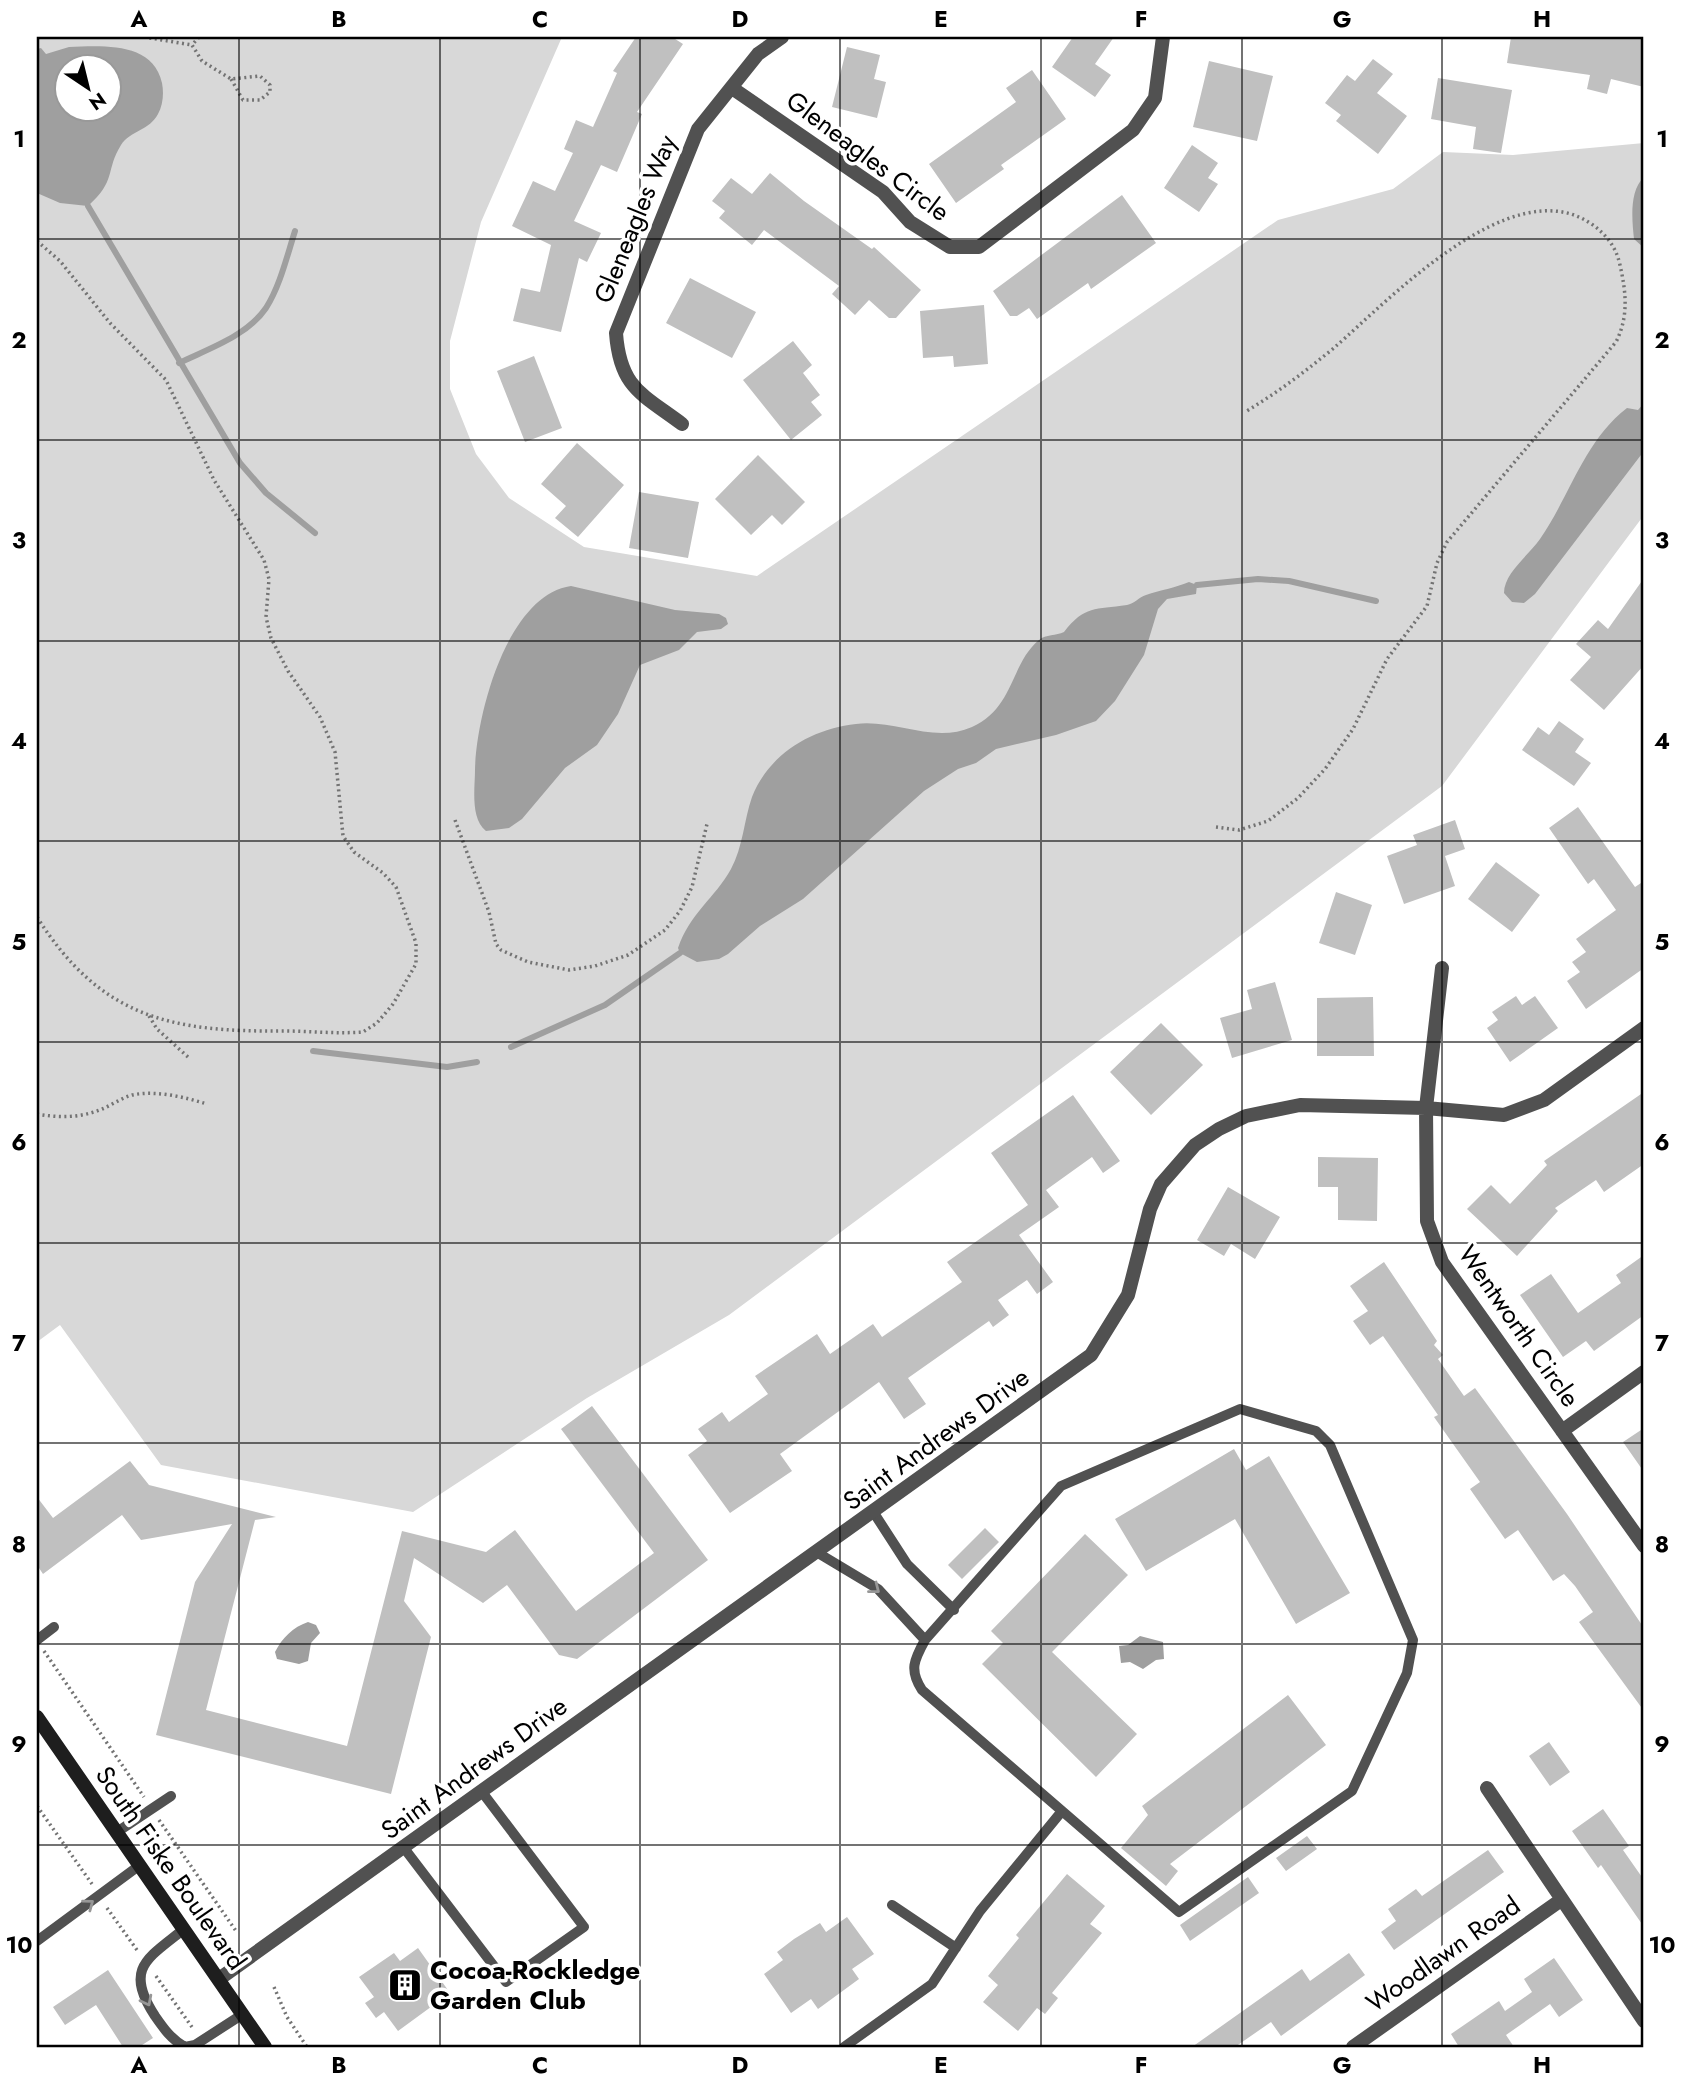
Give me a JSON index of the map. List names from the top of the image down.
{
  "streets": {
    "main road": ["South Fiske Boulevard"],
    "street": [
      "Gleneagles Circle",
      "Gleneagles Way",
      "Wentworth Circle",
      "Saint Andrews Drive",
      "Woodlawn Road"
    ]
  },
  "crossings": [
    ["Gleneagles Circle", "Gleneagles Way"],
    ["Wentworth Circle", "Saint Andrews Drive"],
    ["Saint Andrews Drive", "South Fiske Boulevard"]
  ],
  "places": {
    "building": ["Cocoa-Rockledge Garden Club"]
  },
  "north": "bottom right",
  "grid": {
    "columns": [
      "A",
      "B",
      "C",
      "D",
      "E",
      "F",
      "G",
      "H"
    ],
    "rows": [
      "1",
      "2",
      "3",
      "4",
      "5",
      "6",
      "7",
      "8",
      "9",
      "10"
    ]
  }
}
